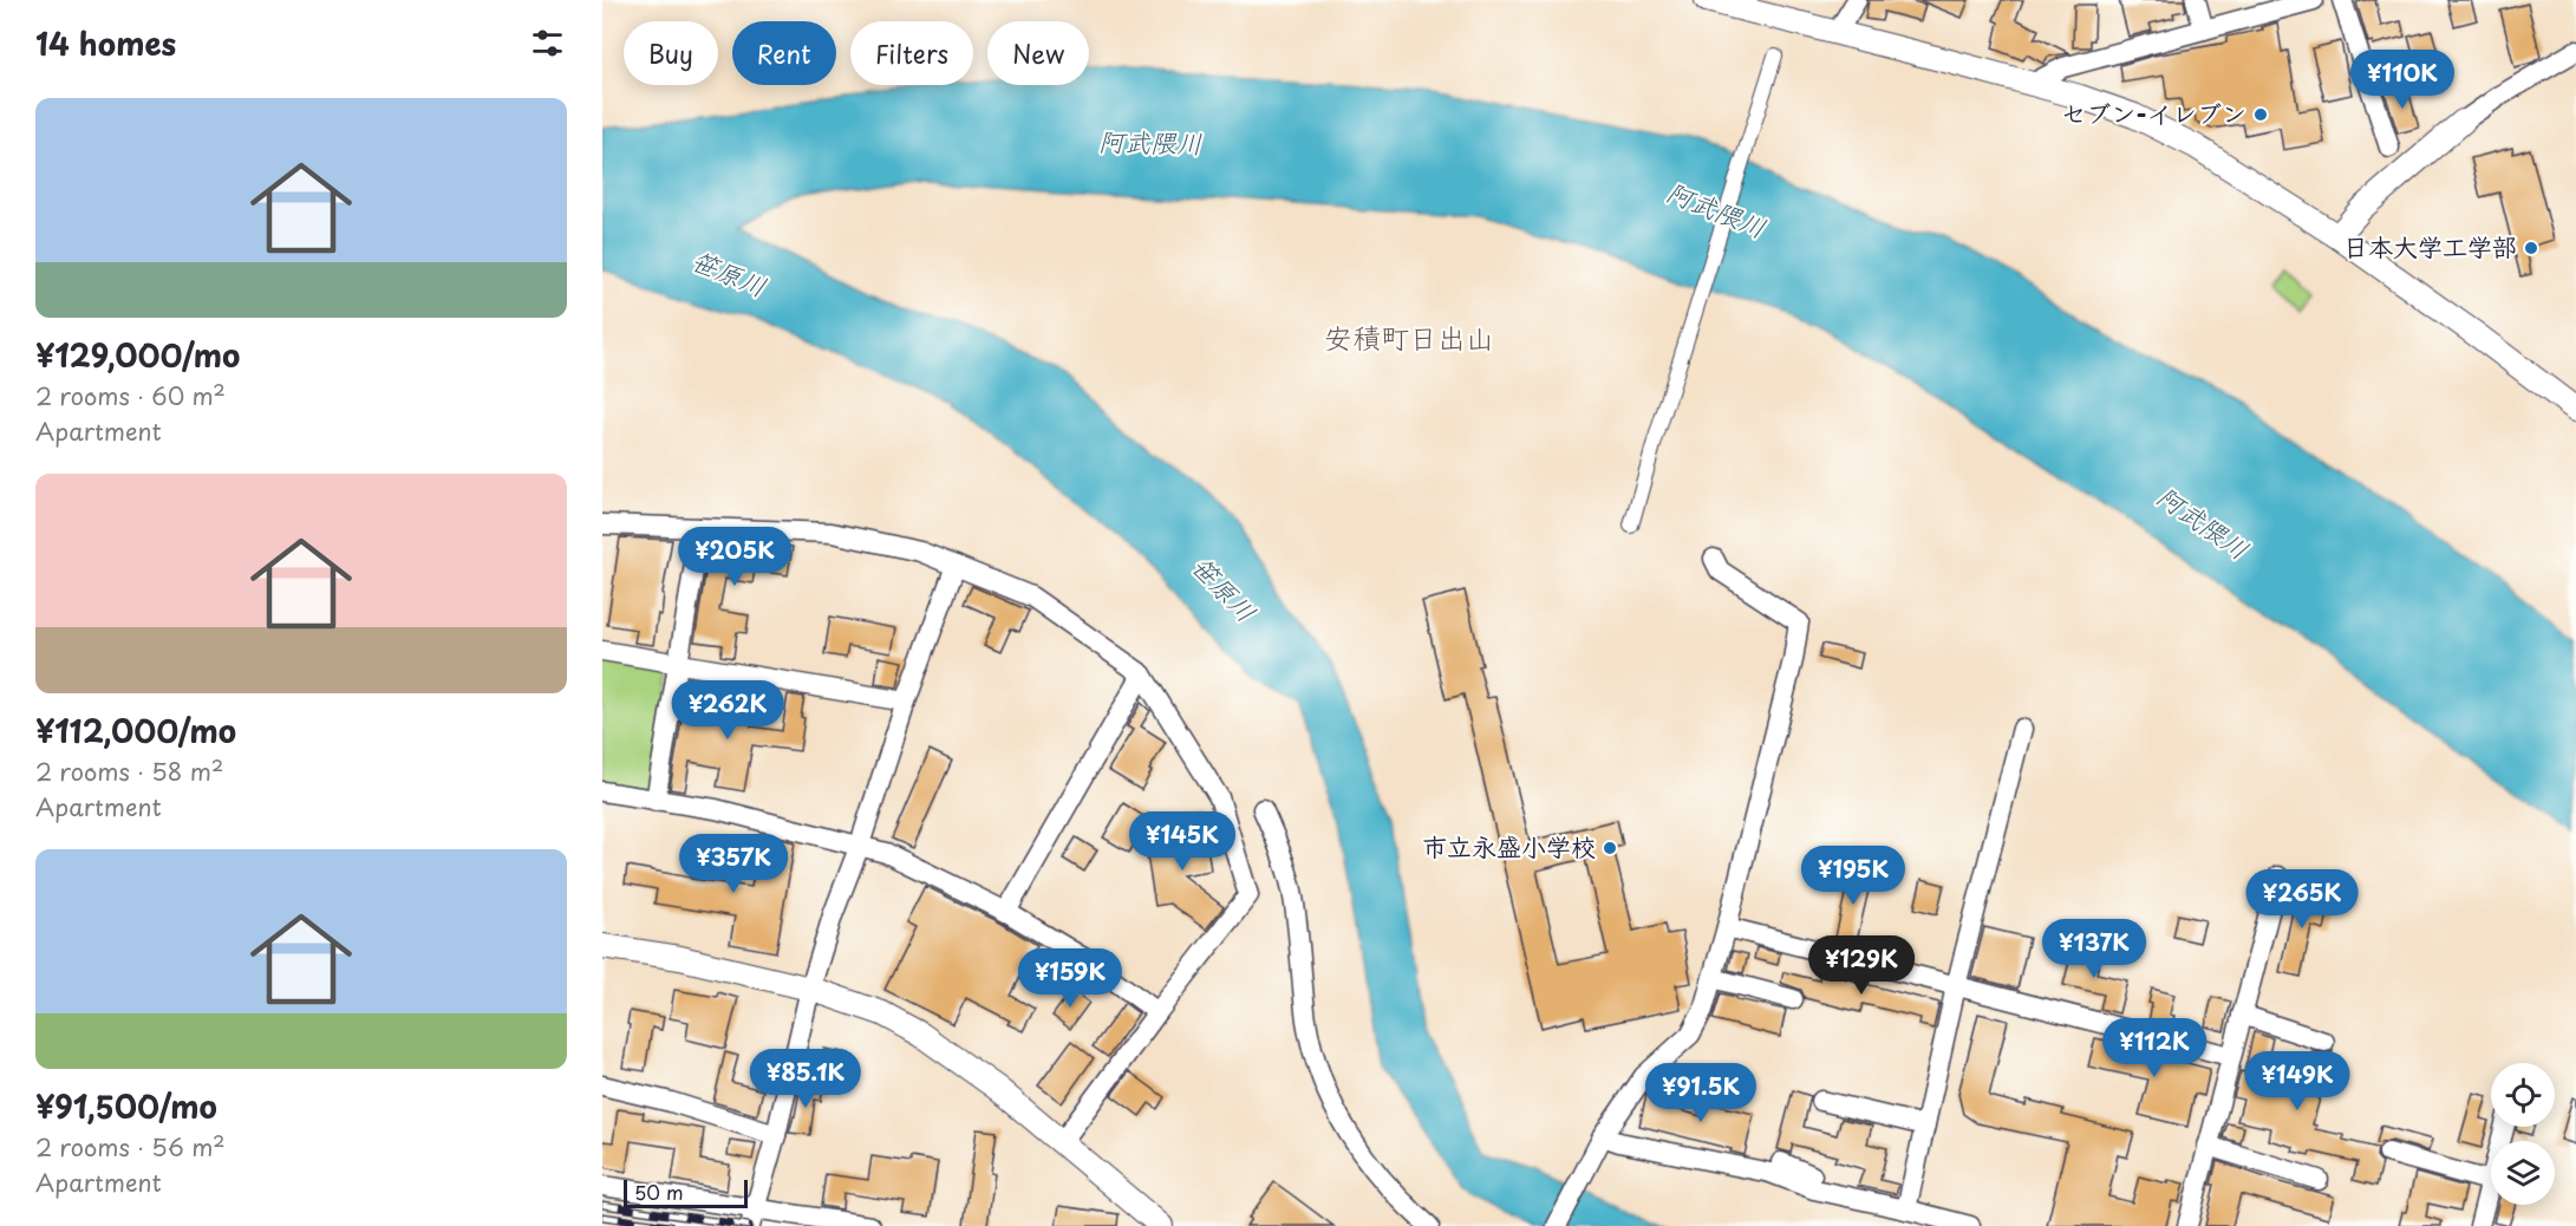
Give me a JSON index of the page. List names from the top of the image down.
{
  "districts": ["安積町日出山"],
  "water": ["阿武隈川", "笹原川"],
  "places": ["セブン-イレブン", "日本大学工学部", "市立永盛小学校"],
  "scale_bar": "50 m",
  "page": {
    "heading": "14 homes",
    "chip": [
      "Buy",
      "Rent",
      "Filters",
      "New"
    ],
    "price": [
      "¥110K",
      "¥205K",
      "¥262K",
      "¥145K",
      "¥357K",
      "¥195K",
      "¥265K",
      "¥137K",
      "¥129K",
      "¥159K",
      "¥112K",
      "¥85.1K",
      "¥149K",
      "¥91.5K"
    ],
    "list": [
      {
        "name": "¥129,000/mo",
        "note": "2 rooms · 60 m² · Apartment"
      },
      {
        "name": "¥112,000/mo",
        "note": "2 rooms · 58 m² · Apartment"
      },
      {
        "name": "¥91,500/mo",
        "note": "2 rooms · 56 m² · Apartment"
      }
    ],
    "scale": "50 m"
  }
}
